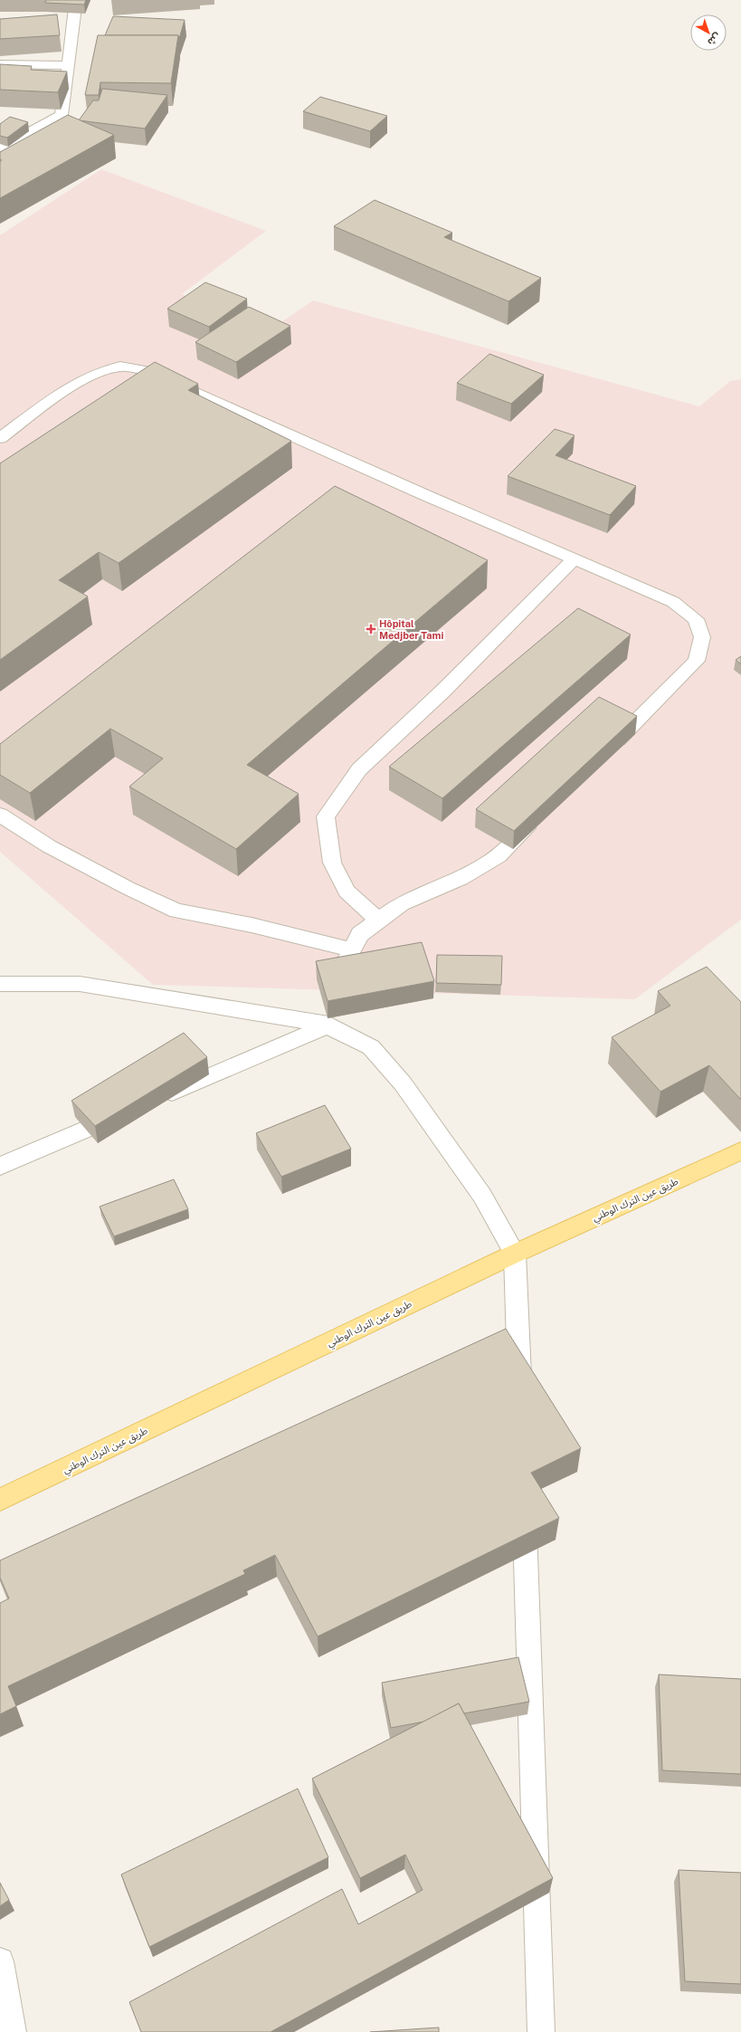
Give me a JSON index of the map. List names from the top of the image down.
{
  "streets": {
    "main road": ["طريق عين الترك الوطني"]
  },
  "places": {
    "health": ["Hôpital Medjber Tami"]
  },
  "north": "bottom right"
}
